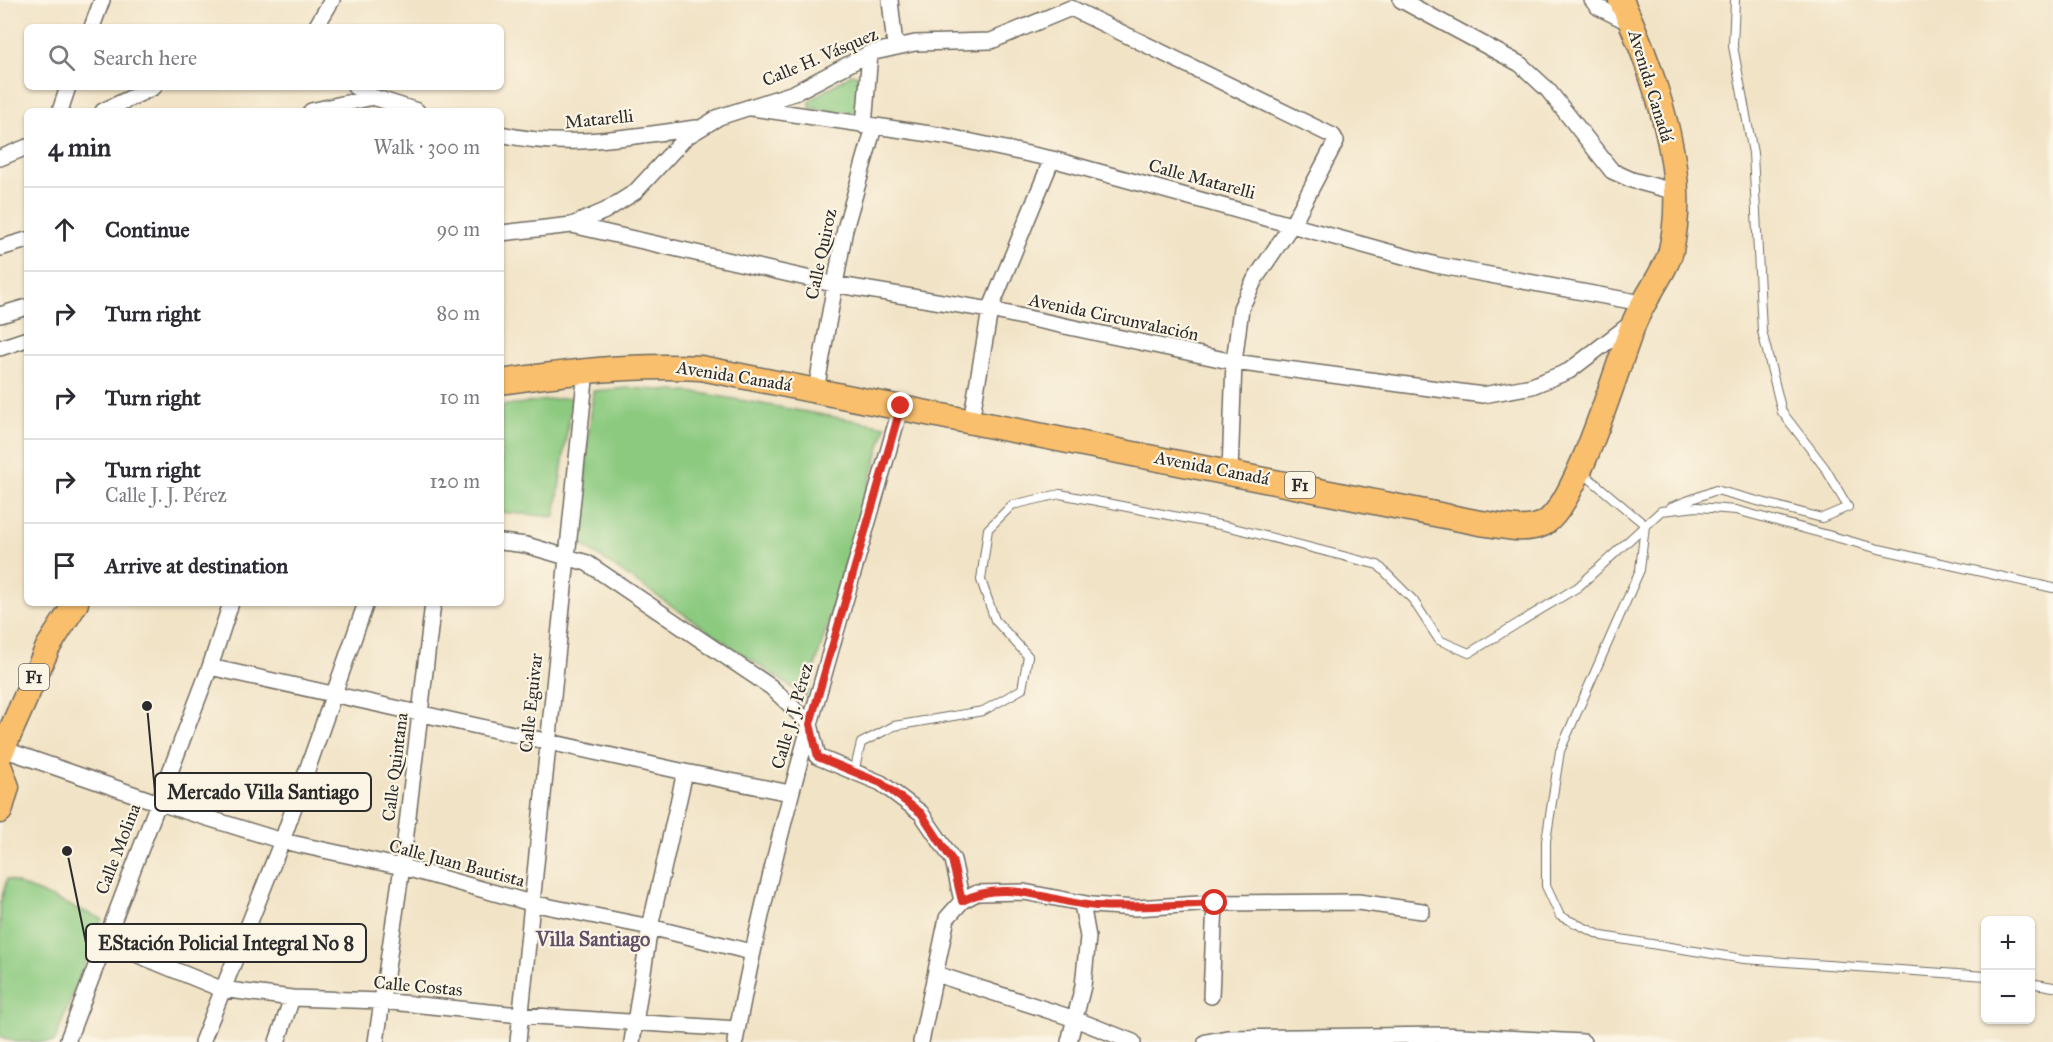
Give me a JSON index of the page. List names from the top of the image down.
{
  "streets": {
    "highway": ["Avenida Canadá", "F1"],
    "street": [
      "Calle H. Vásquez",
      "Matarelli",
      "Calle Matarelli",
      "Calle Quiroz",
      "Avenida Circunvalación",
      "Calle Eguivar",
      "Calle J. J. Pérez",
      "Calle Quintana",
      "Calle Molina",
      "Calle Juan Bautista",
      "Calle Costas"
    ]
  },
  "crossings": [
    ["Calle H. Vásquez", "Matarelli"],
    ["Calle H. Vásquez", "Calle Matarelli"],
    ["Calle H. Vásquez", "Calle Quiroz"],
    ["Calle H. Vásquez", "Avenida Circunvalación"],
    ["Avenida Canadá", "Calle Matarelli"],
    ["Avenida Canadá", "Calle Quiroz"],
    ["Avenida Canadá", "Avenida Circunvalación"],
    ["Avenida Canadá", "Calle Eguivar"],
    ["Avenida Canadá", "Calle J. J. Pérez"],
    ["Calle Matarelli", "Calle Quiroz"],
    ["Calle Matarelli", "Avenida Circunvalación"],
    ["Calle Quiroz", "Avenida Circunvalación"],
    ["F1", "Calle Juan Bautista"],
    ["Calle Eguivar", "Calle Juan Bautista"],
    ["Calle Eguivar", "Calle Costas"],
    ["Calle J. J. Pérez", "Calle Juan Bautista"],
    ["Calle J. J. Pérez", "Calle Costas"],
    ["Calle Quintana", "Calle Juan Bautista"],
    ["Calle Quintana", "Calle Costas"],
    ["Calle Molina", "Calle Juan Bautista"],
    ["Calle Molina", "Calle Costas"]
  ],
  "districts": ["Villa Santiago"],
  "places": ["Mercado Villa Santiago", "EStación Policial Integral No 8"],
  "page": {
    "search": "Search here",
    "heading": ["4 min", "Walk · 300 m"],
    "list": [
      ["Continue", "90 m"],
      ["Turn right", "80 m"],
      ["Turn right", "10 m"],
      ["Turn right", "Calle J. J. Pérez", "120 m"],
      "Arrive at destination"
    ],
    "map_buttons": ["+", "−"]
  }
}
